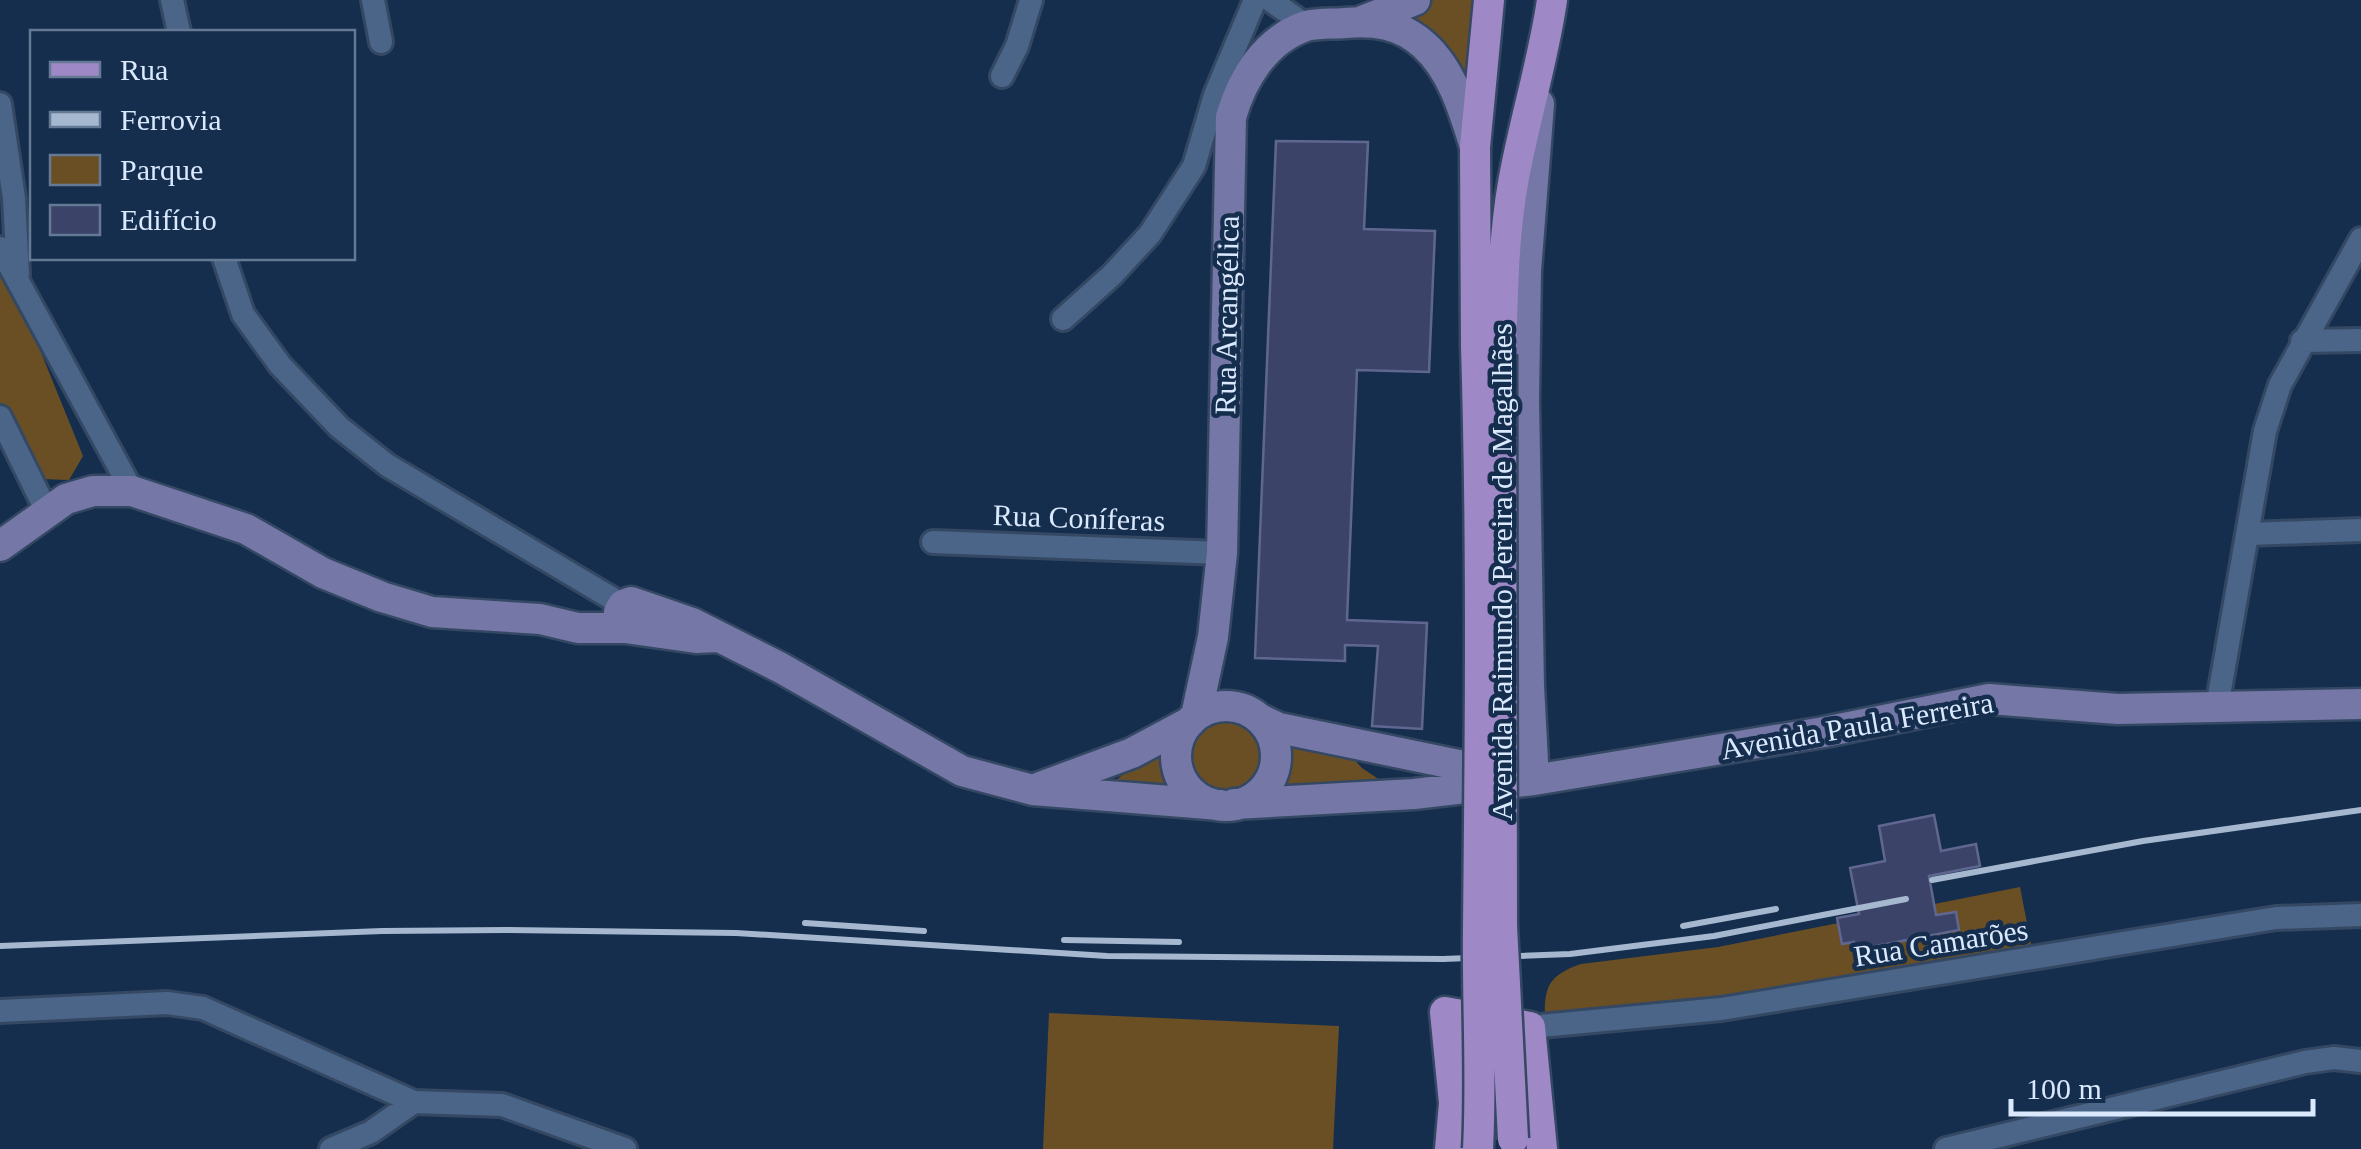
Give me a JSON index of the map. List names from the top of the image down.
{
  "streets": {
    "main road": ["Rua Arcangélica", "Avenida Raimundo Pereira de Magalhães", "Avenida Paula Ferreira"],
    "street": ["Rua Coníferas", "Rua Camarões"]
  },
  "crossings": [
    ["Rua Arcangélica", "Rua Coníferas"],
    ["Rua Arcangélica", "Avenida Paula Ferreira"]
  ],
  "legend": [
    "Rua",
    "Ferrovia",
    "Parque",
    "Edifício"
  ],
  "scale_bar": "100 m"
}
